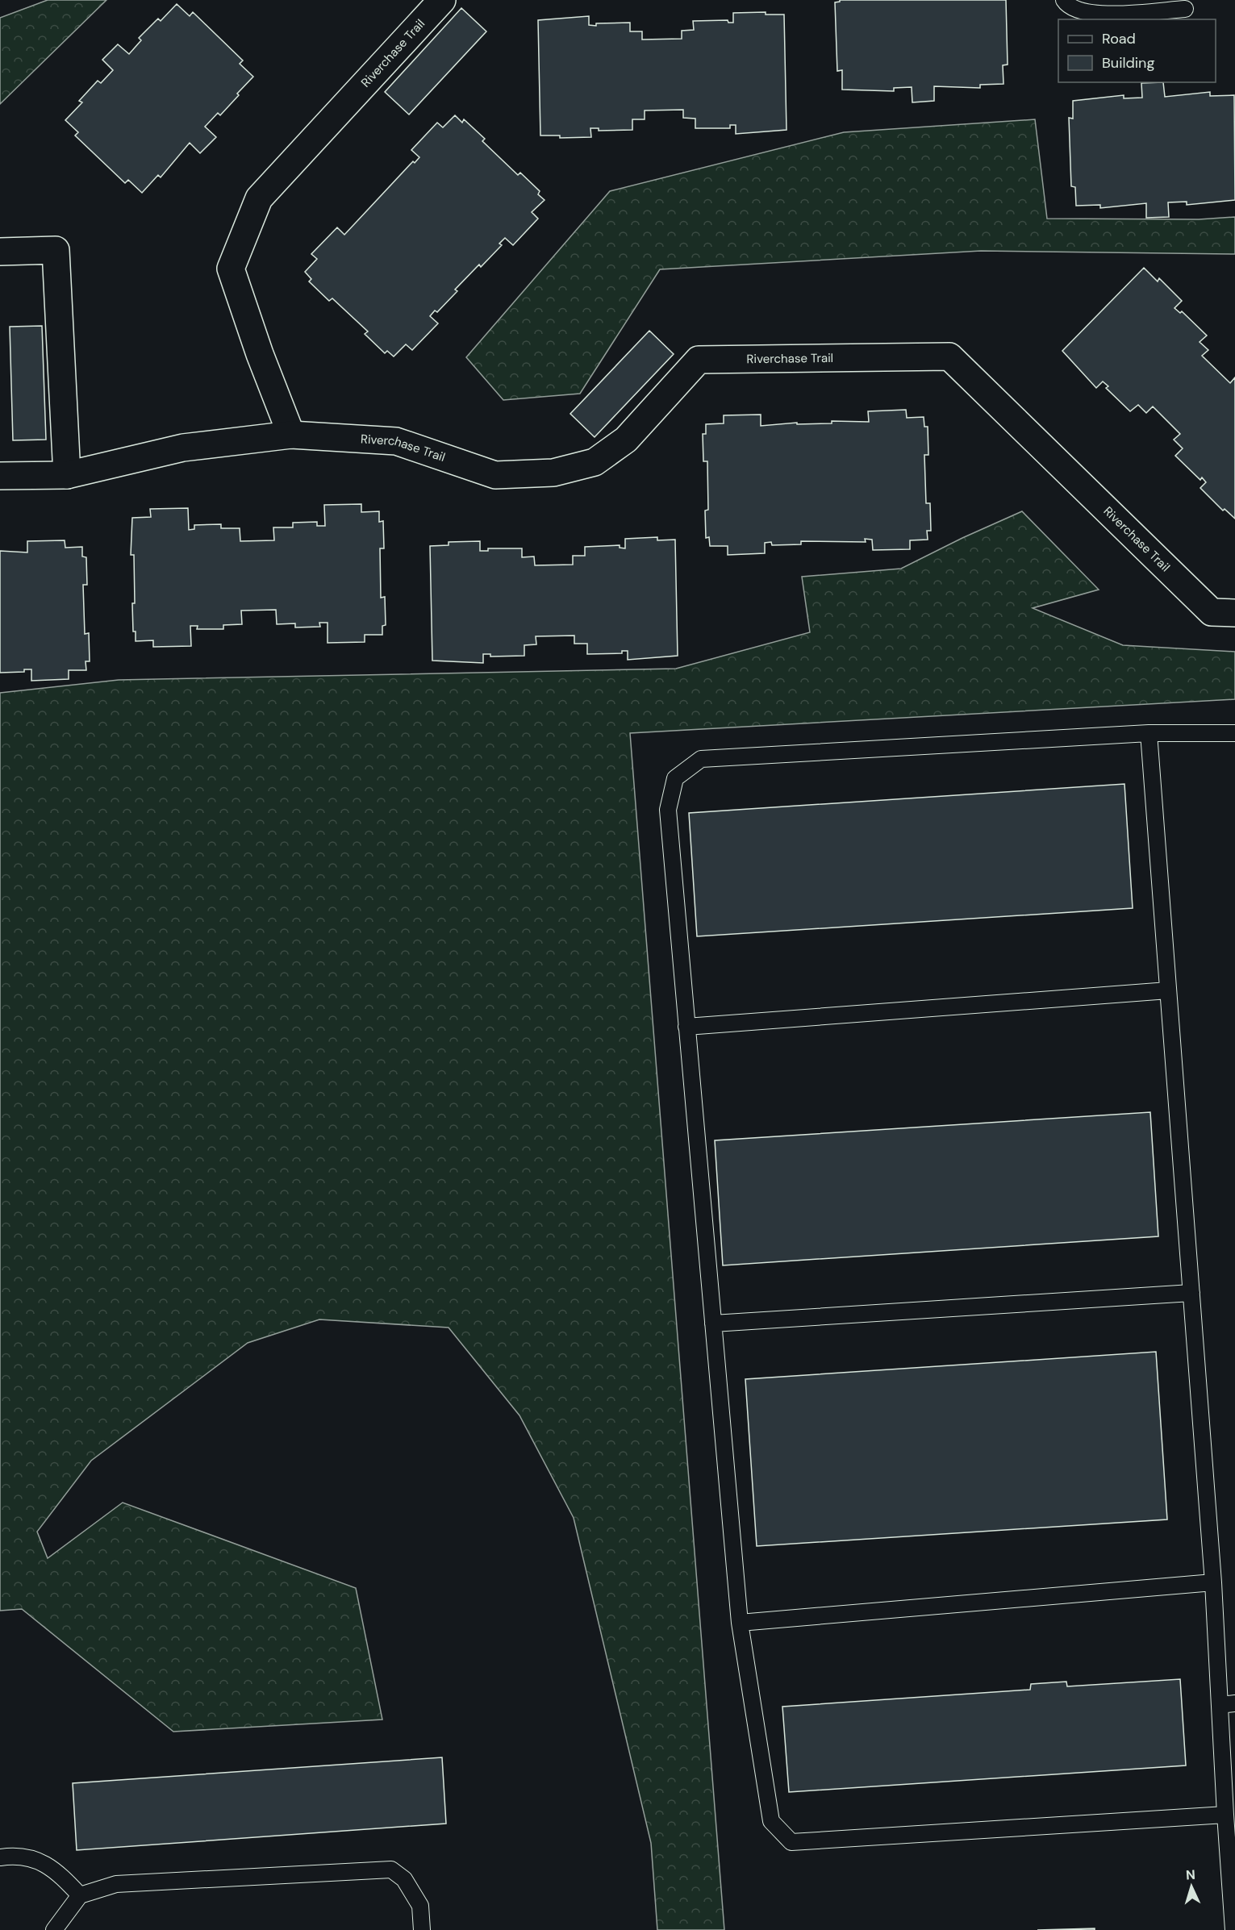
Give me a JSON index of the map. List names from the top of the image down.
{
  "streets": {
    "street": ["Riverchase Trail"]
  },
  "legend": ["Road", "Building"],
  "north": "top"
}
